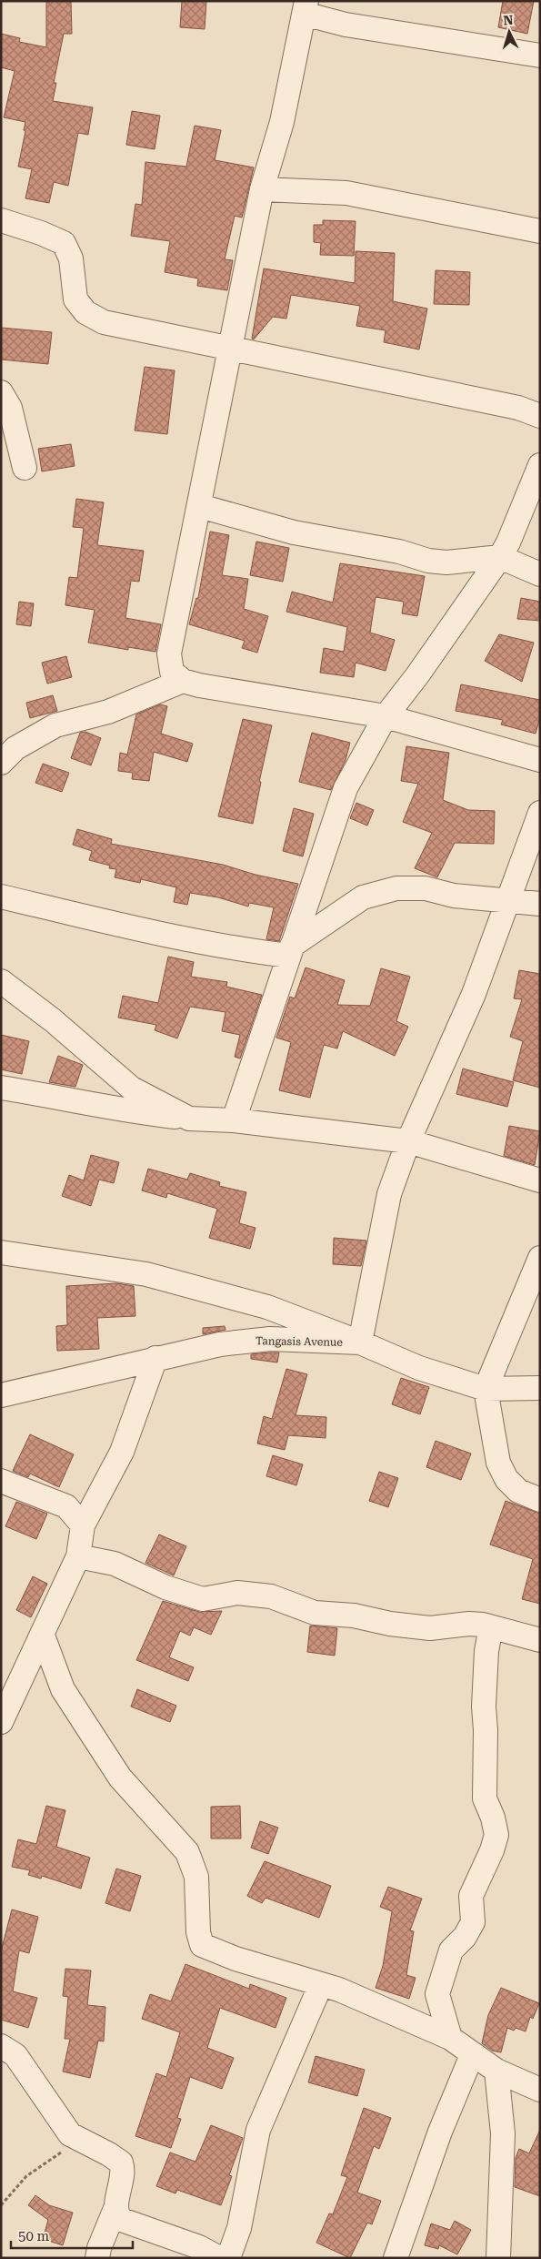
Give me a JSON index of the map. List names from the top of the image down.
{
  "streets": {
    "street": ["Tangasis Avenue"]
  },
  "scale_bar": "50 m",
  "north": "top"
}
